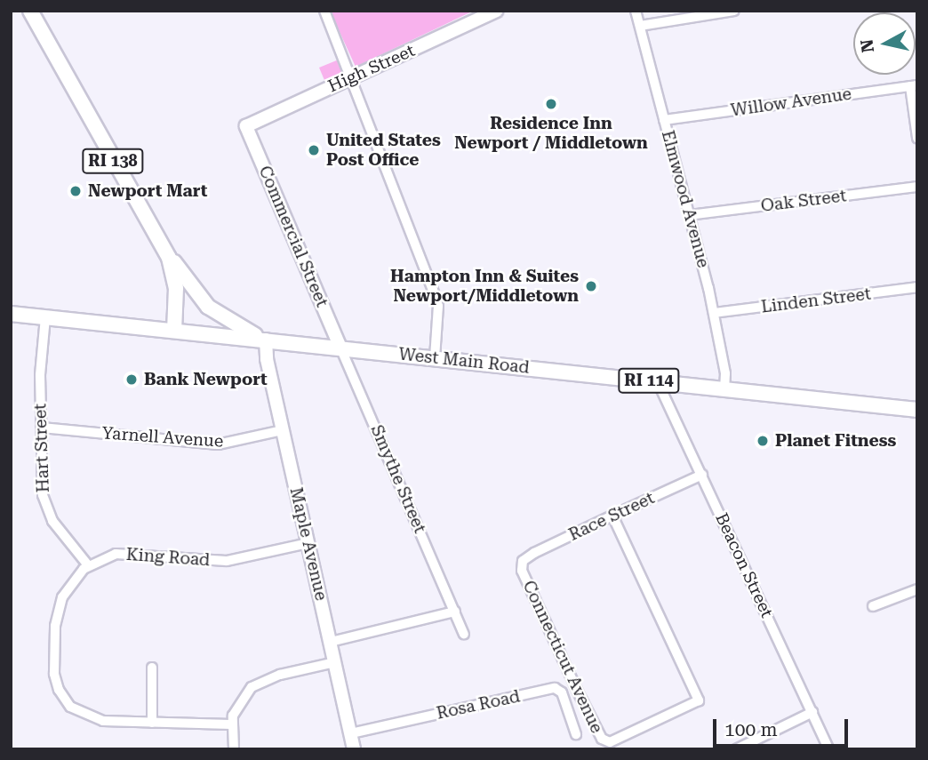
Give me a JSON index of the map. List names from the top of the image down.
{
  "streets": {
    "main road": ["RI 138", "West Main Road", "RI 114"],
    "street": [
      "High Street",
      "Willow Avenue",
      "Elmwood Avenue",
      "Oak Street",
      "Commercial Street",
      "Linden Street",
      "Yarnell Avenue",
      "Hart Street",
      "Smythe Street",
      "Race Street",
      "Maple Avenue",
      "King Road",
      "Beacon Street",
      "Connecticut Avenue",
      "Rosa Road"
    ]
  },
  "crossings": [
    ["High Street", "Commercial Street"],
    ["Willow Avenue", "Elmwood Avenue"],
    ["RI 138", "West Main Road"],
    ["Elmwood Avenue", "Oak Street"],
    ["Elmwood Avenue", "Linden Street"],
    ["Elmwood Avenue", "West Main Road"],
    ["Commercial Street", "West Main Road"],
    ["Commercial Street", "Smythe Street"],
    ["West Main Road", "Hart Street"],
    ["West Main Road", "Smythe Street"],
    ["West Main Road", "Maple Avenue"],
    ["West Main Road", "Beacon Street"],
    ["Yarnell Avenue", "Hart Street"],
    ["Yarnell Avenue", "Maple Avenue"],
    ["Hart Street", "King Road"],
    ["Race Street", "Beacon Street"],
    ["Race Street", "Connecticut Avenue"],
    ["Maple Avenue", "King Road"],
    ["Maple Avenue", "Rosa Road"]
  ],
  "places": [
    "Residence Inn Newport / Middletown",
    "United States Post Office",
    "Newport Mart",
    "Hampton Inn & Suites Newport/Middletown",
    "Bank Newport",
    "Planet Fitness"
  ],
  "scale_bar": "100 m",
  "north": "left"
}
